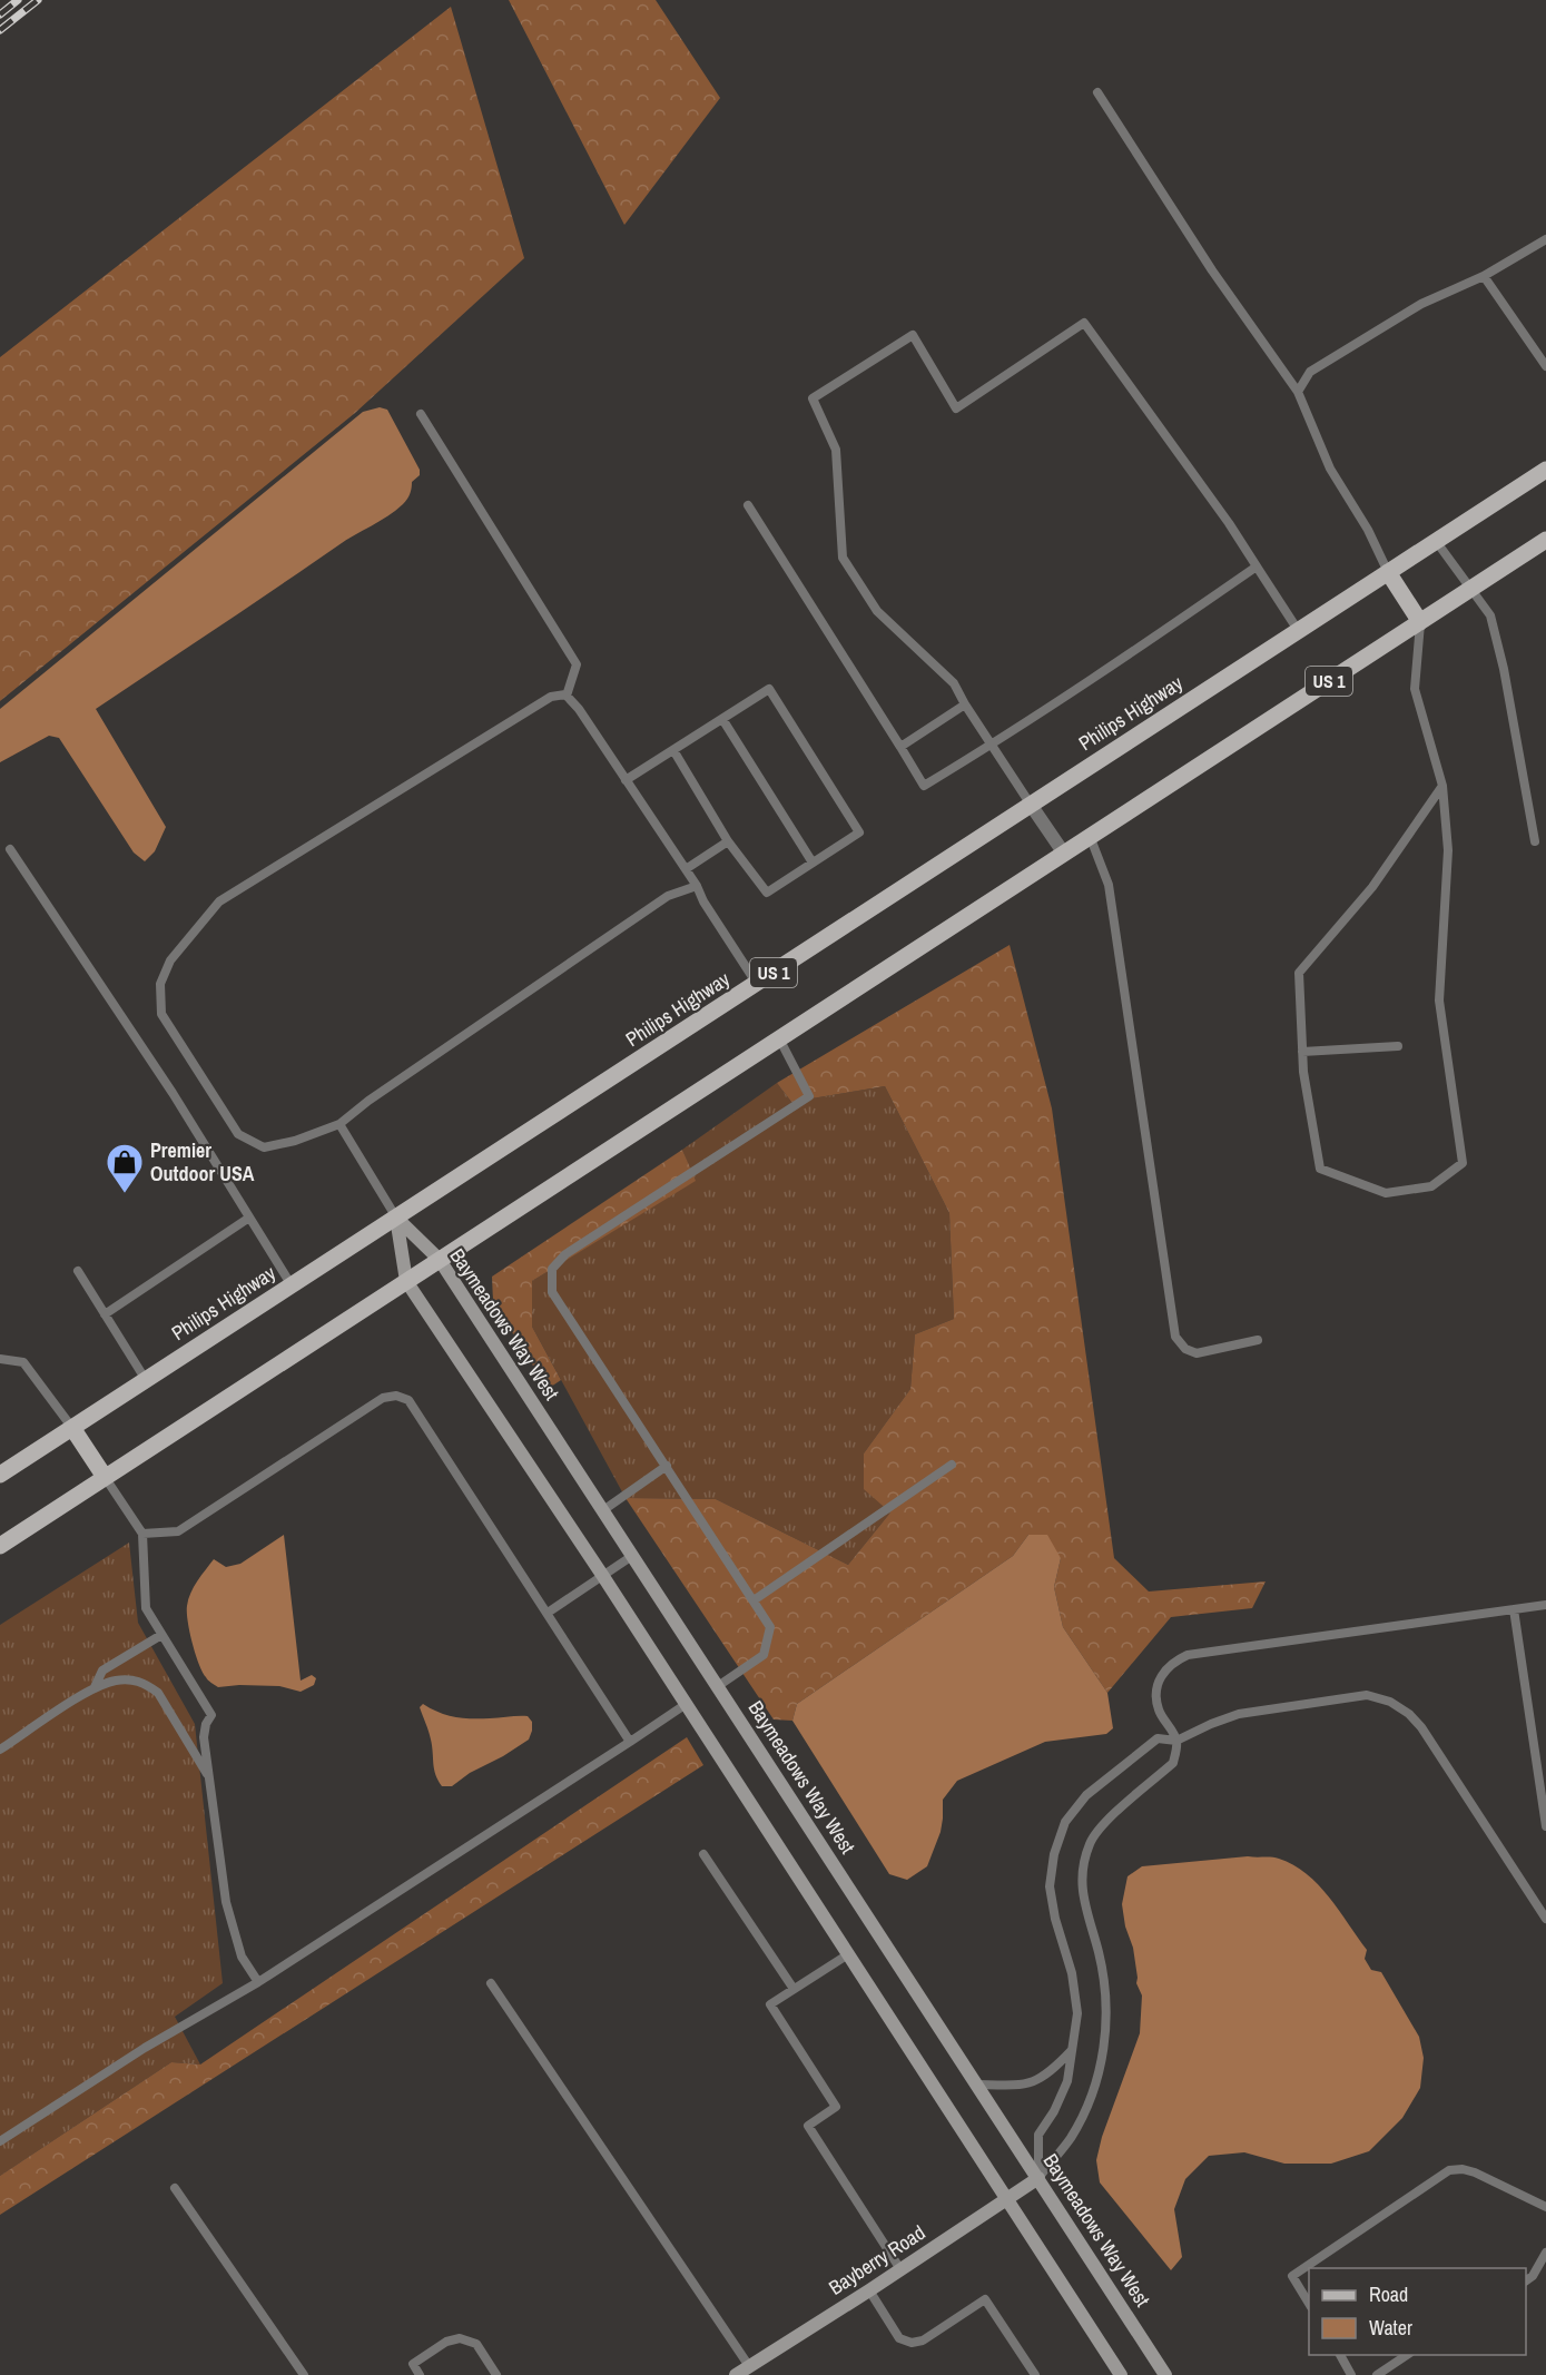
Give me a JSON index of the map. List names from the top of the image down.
{
  "streets": {
    "main road": ["US 1", "Philips Highway"],
    "street": ["Baymeadows Way West", "Bayberry Road"]
  },
  "crossings": [
    ["US 1", "Baymeadows Way West"],
    ["Philips Highway", "Baymeadows Way West"],
    ["Baymeadows Way West", "Bayberry Road"]
  ],
  "places": {
    "shop": ["Premier Outdoor USA"]
  },
  "legend": ["Road", "Water"]
}
